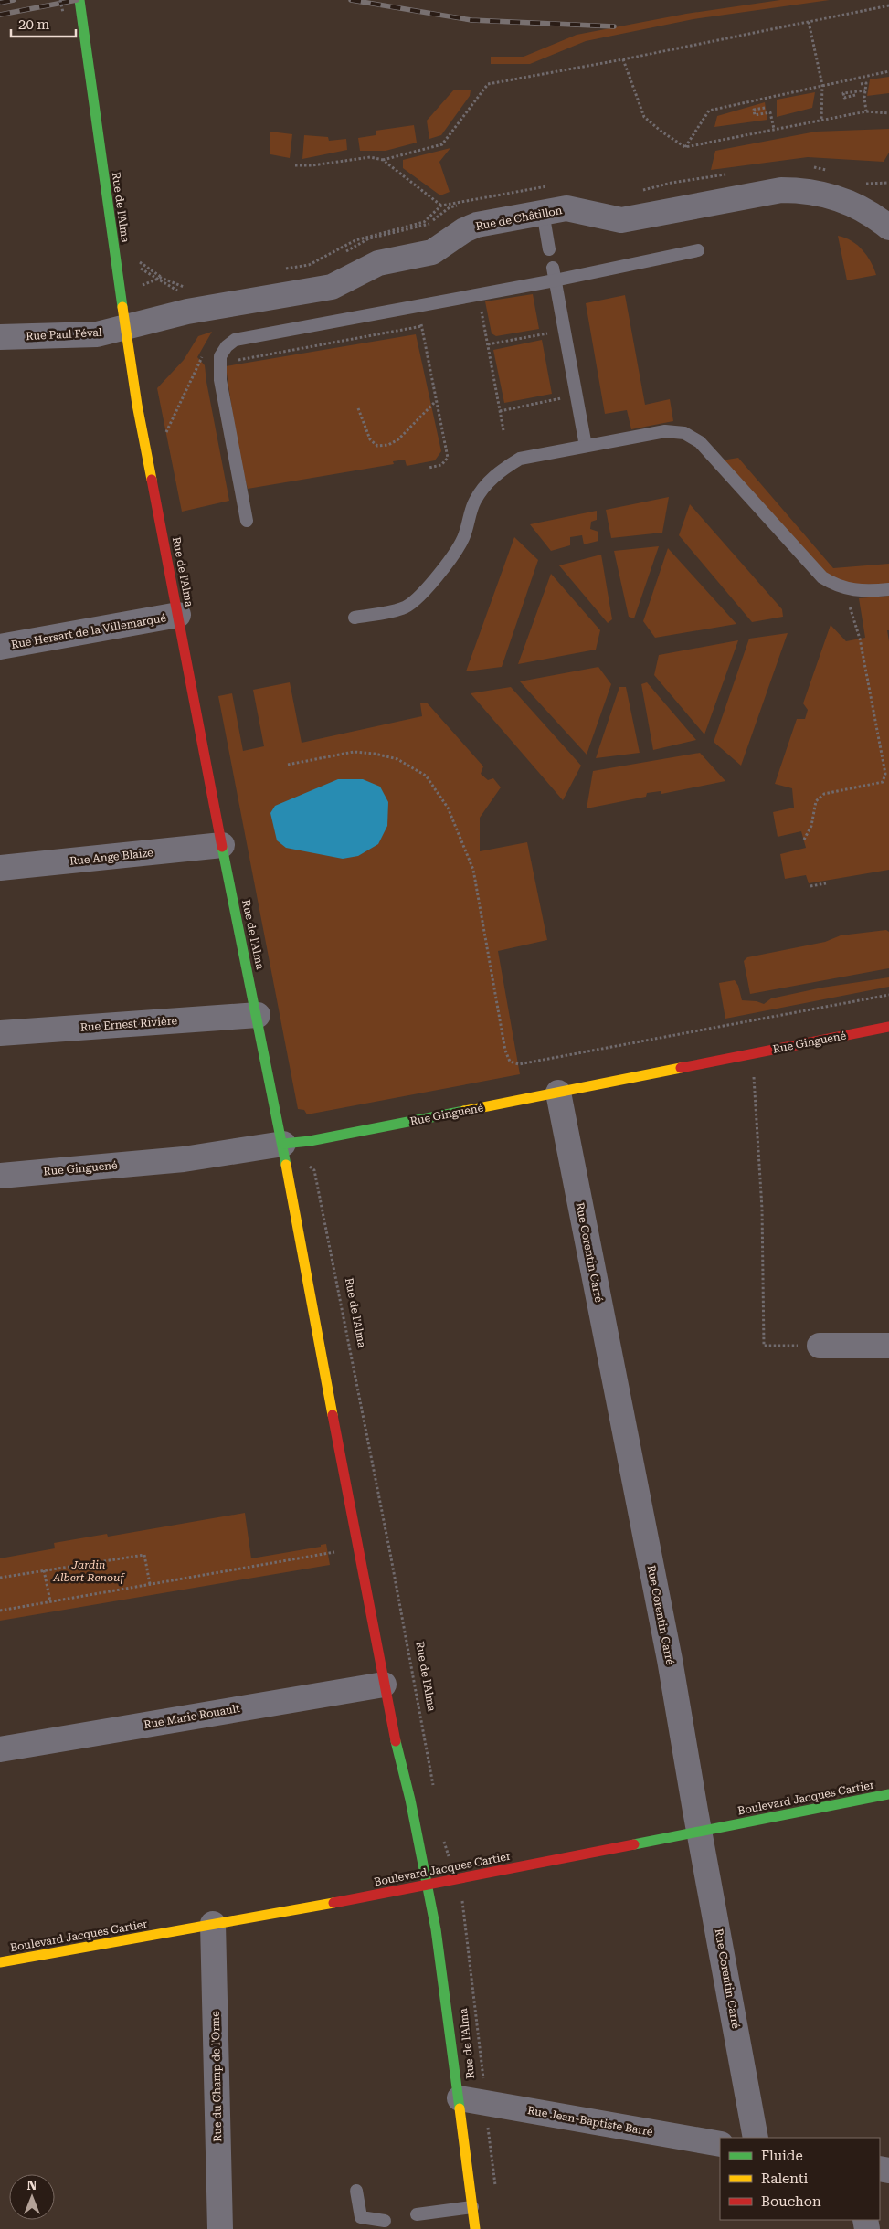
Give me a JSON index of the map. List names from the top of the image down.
{
  "streets": {
    "main road": ["Rue de l'Alma", "Rue Ginguené", "Boulevard Jacques Cartier"],
    "street": [
      "Rue de Châtillon",
      "Rue Paul Féval",
      "Rue Hersart de la Villemarqué",
      "Rue Ange Blaize",
      "Rue Ernest Rivière",
      "Rue Corentin Carré",
      "Rue Marie Rouault",
      "Rue du Champ de l'Orme",
      "Rue Jean-Baptiste Barré"
    ]
  },
  "crossings": [
    ["Rue de l'Alma", "Rue de Châtillon"],
    ["Rue de l'Alma", "Rue Paul Féval"],
    ["Rue de l'Alma", "Rue Hersart de la Villemarqué"],
    ["Rue de l'Alma", "Rue Ange Blaize"],
    ["Rue de l'Alma", "Rue Ernest Rivière"],
    ["Rue de l'Alma", "Rue Ginguené"],
    ["Rue de l'Alma", "Rue Marie Rouault"],
    ["Rue de l'Alma", "Boulevard Jacques Cartier"],
    ["Rue de l'Alma", "Rue Jean-Baptiste Barré"],
    ["Rue de Châtillon", "Rue Paul Féval"],
    ["Rue Ginguené", "Rue Corentin Carré"],
    ["Rue Corentin Carré", "Boulevard Jacques Cartier"],
    ["Boulevard Jacques Cartier", "Rue du Champ de l'Orme"]
  ],
  "parks": ["Jardin Albert Renouf"],
  "legend": ["Fluide", "Ralenti", "Bouchon"],
  "scale_bar": "20 m",
  "north": "top"
}
